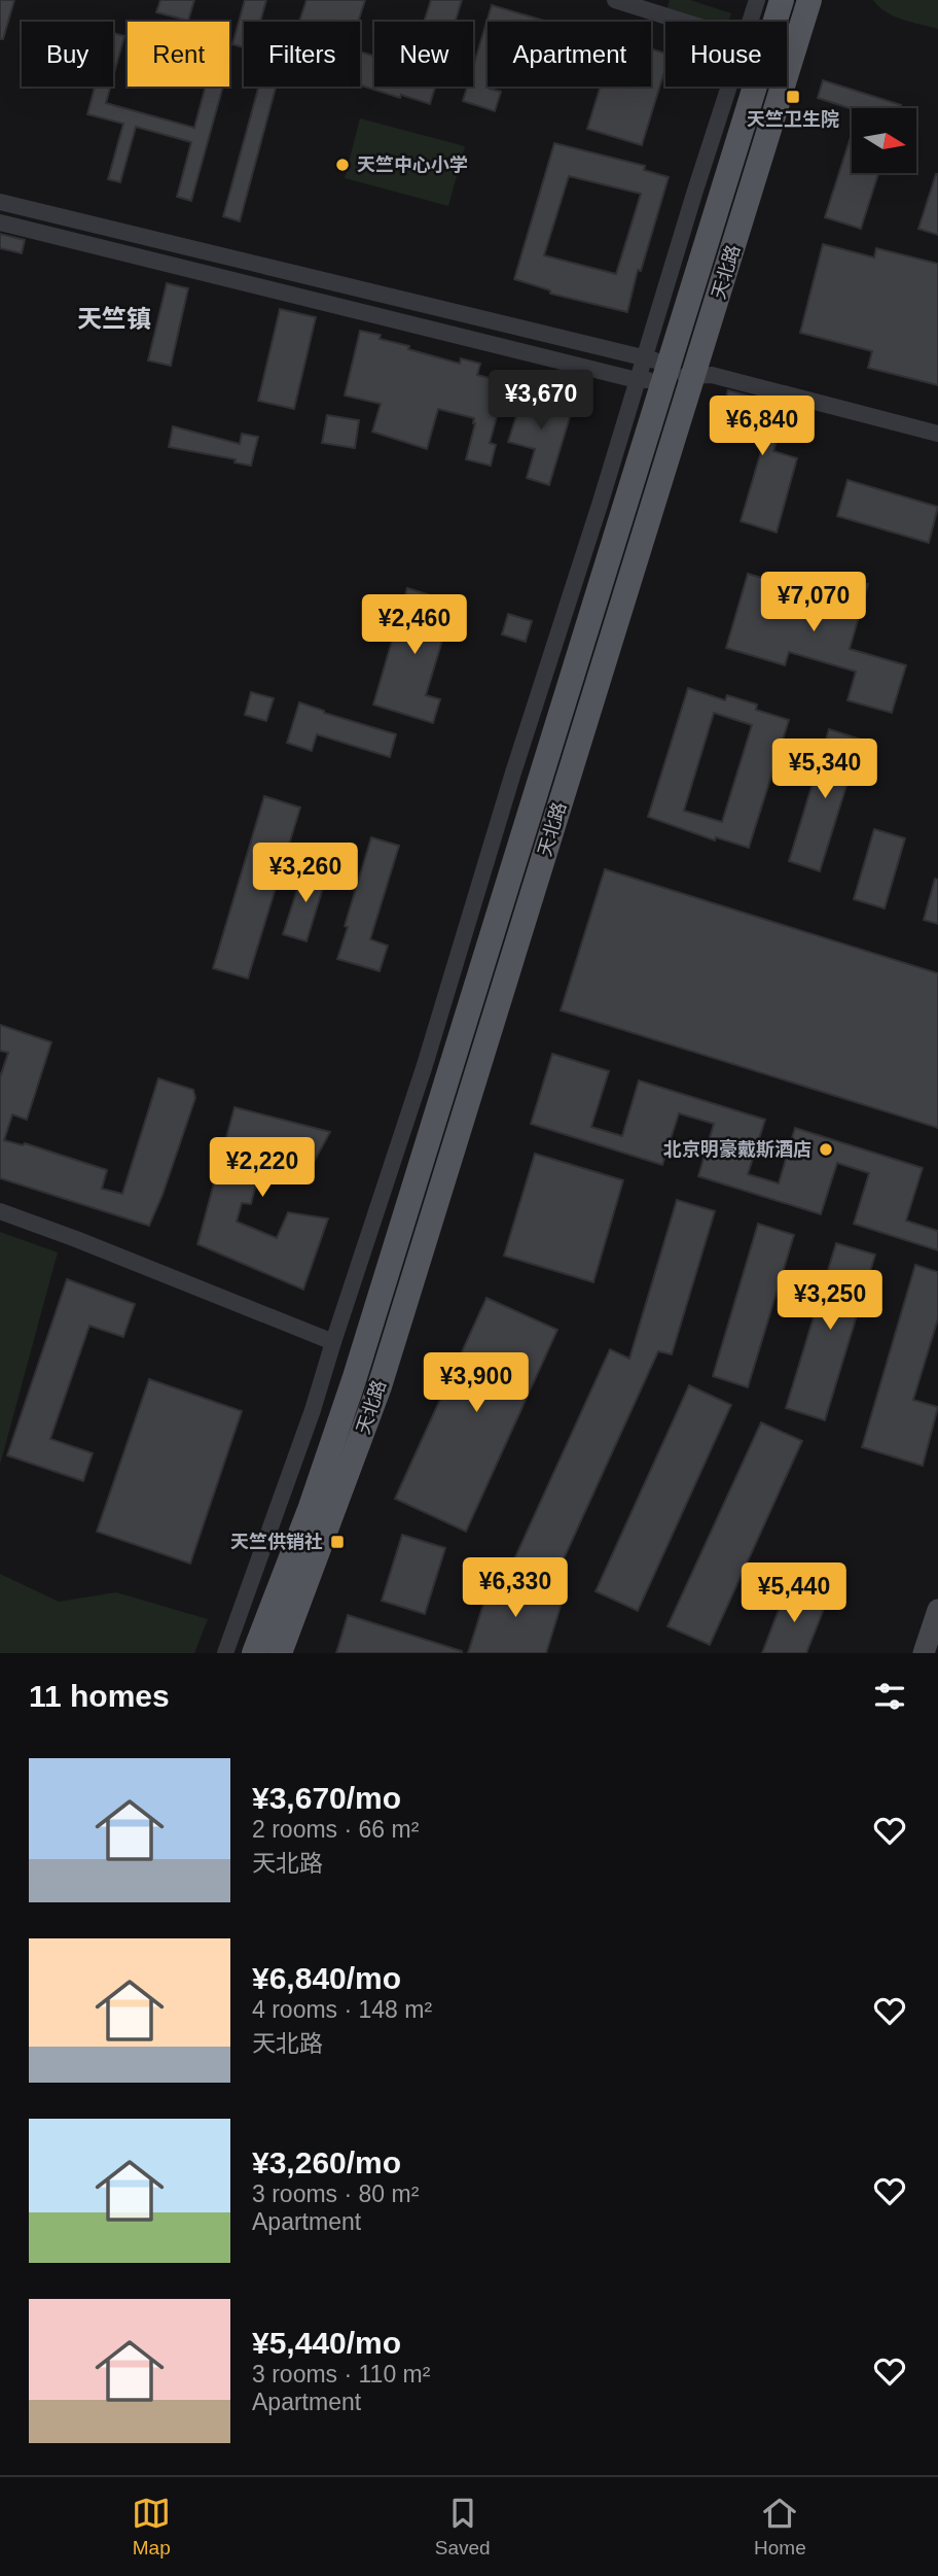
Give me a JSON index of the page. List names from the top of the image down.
{
  "streets": {
    "main road": ["天北路"]
  },
  "districts": ["天竺镇"],
  "places": {
    "transit": ["天竺卫生院", "天竺供销社"],
    "other": ["天竺中心小学", "北京明豪戴斯酒店"]
  },
  "north": "right",
  "page": {
    "chip": [
      "Buy",
      "Rent",
      "Filters",
      "New",
      "Apartment",
      "House"
    ],
    "price": [
      "¥3,670",
      "¥6,840",
      "¥7,070",
      "¥2,460",
      "¥5,340",
      "¥3,260",
      "¥2,220",
      "¥3,250",
      "¥3,900",
      "¥6,330",
      "¥5,440"
    ],
    "heading": "11 homes",
    "list": [
      {
        "name": "¥3,670/mo",
        "note": "2 rooms · 66 m² · 天北路"
      },
      {
        "name": "¥6,840/mo",
        "note": "4 rooms · 148 m² · 天北路"
      },
      {
        "name": "¥3,260/mo",
        "note": "3 rooms · 80 m² · Apartment"
      },
      {
        "name": "¥5,440/mo",
        "note": "3 rooms · 110 m² · Apartment"
      }
    ],
    "tabs": ["Map", "Saved", "Home"]
  }
}
